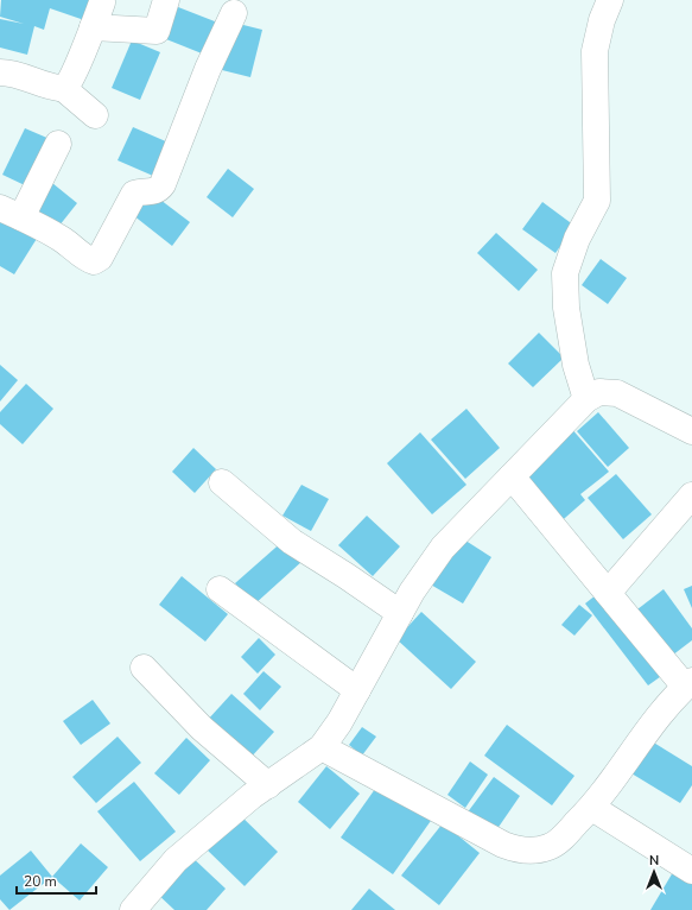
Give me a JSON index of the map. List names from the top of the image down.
{
  "scale_bar": "20 m",
  "north": "top"
}
